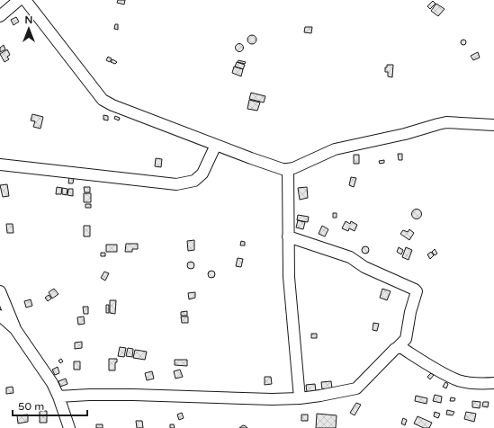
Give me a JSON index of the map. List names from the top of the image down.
{
  "scale_bar": "50 m",
  "north": "top"
}
